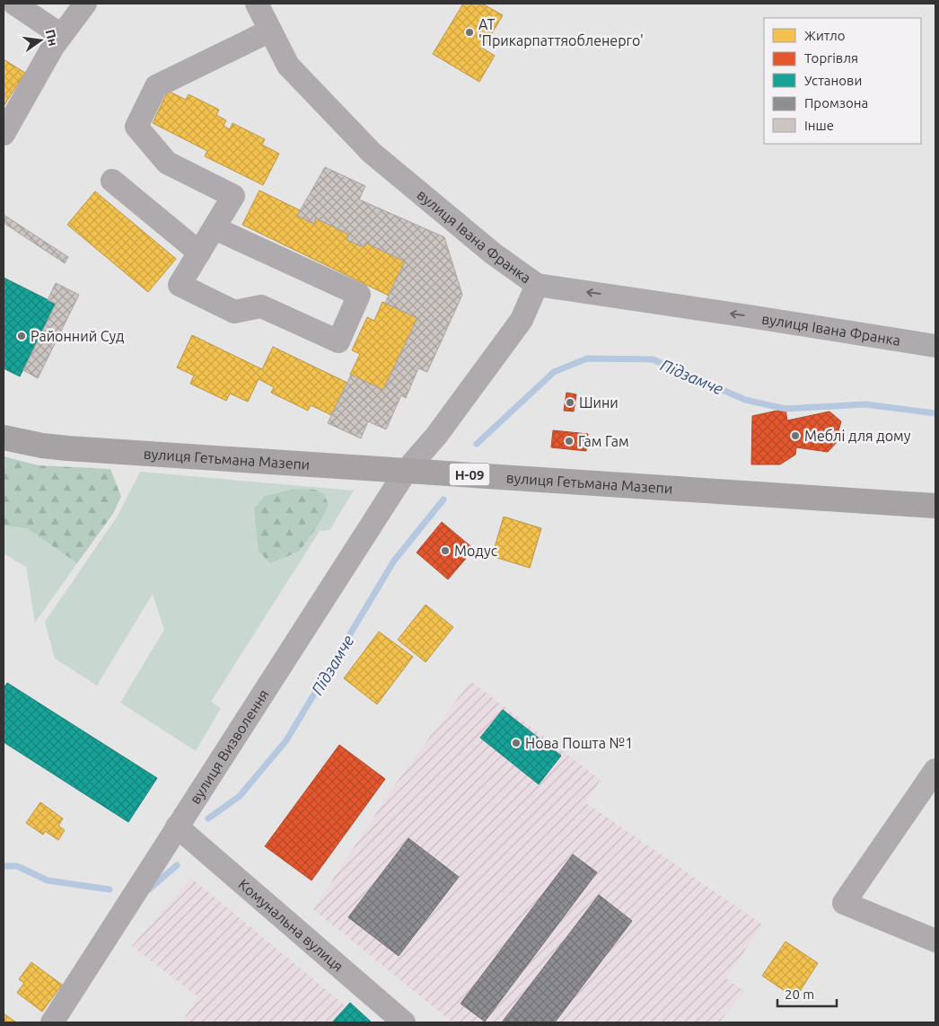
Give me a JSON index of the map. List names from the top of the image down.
{
  "streets": {
    "main road": ["вулиця Гетьмана Мазепи", "Н-09"],
    "street": ["вулиця Івана Франка", "вулиця Визволення", "Комунальна вулиця"]
  },
  "crossings": [
    ["вулиця Івана Франка", "вулиця Визволення"],
    ["вулиця Гетьмана Мазепи", "вулиця Визволення"],
    ["вулиця Визволення", "Комунальна вулиця"]
  ],
  "one_way": ["вулиця Івана Франка"],
  "water": ["Підзамче"],
  "places": [
    "АТ 'Прикарпаттяобленерго'",
    "Районний Суд",
    "Шини",
    "Меблі для дому",
    "Гам Гам",
    "Модус",
    "Нова Пошта №1"
  ],
  "legend": [
    "Житло",
    "Торгівля",
    "Установи",
    "Промзона",
    "Інше"
  ],
  "scale_bar": "20 m",
  "north": "right"
}
